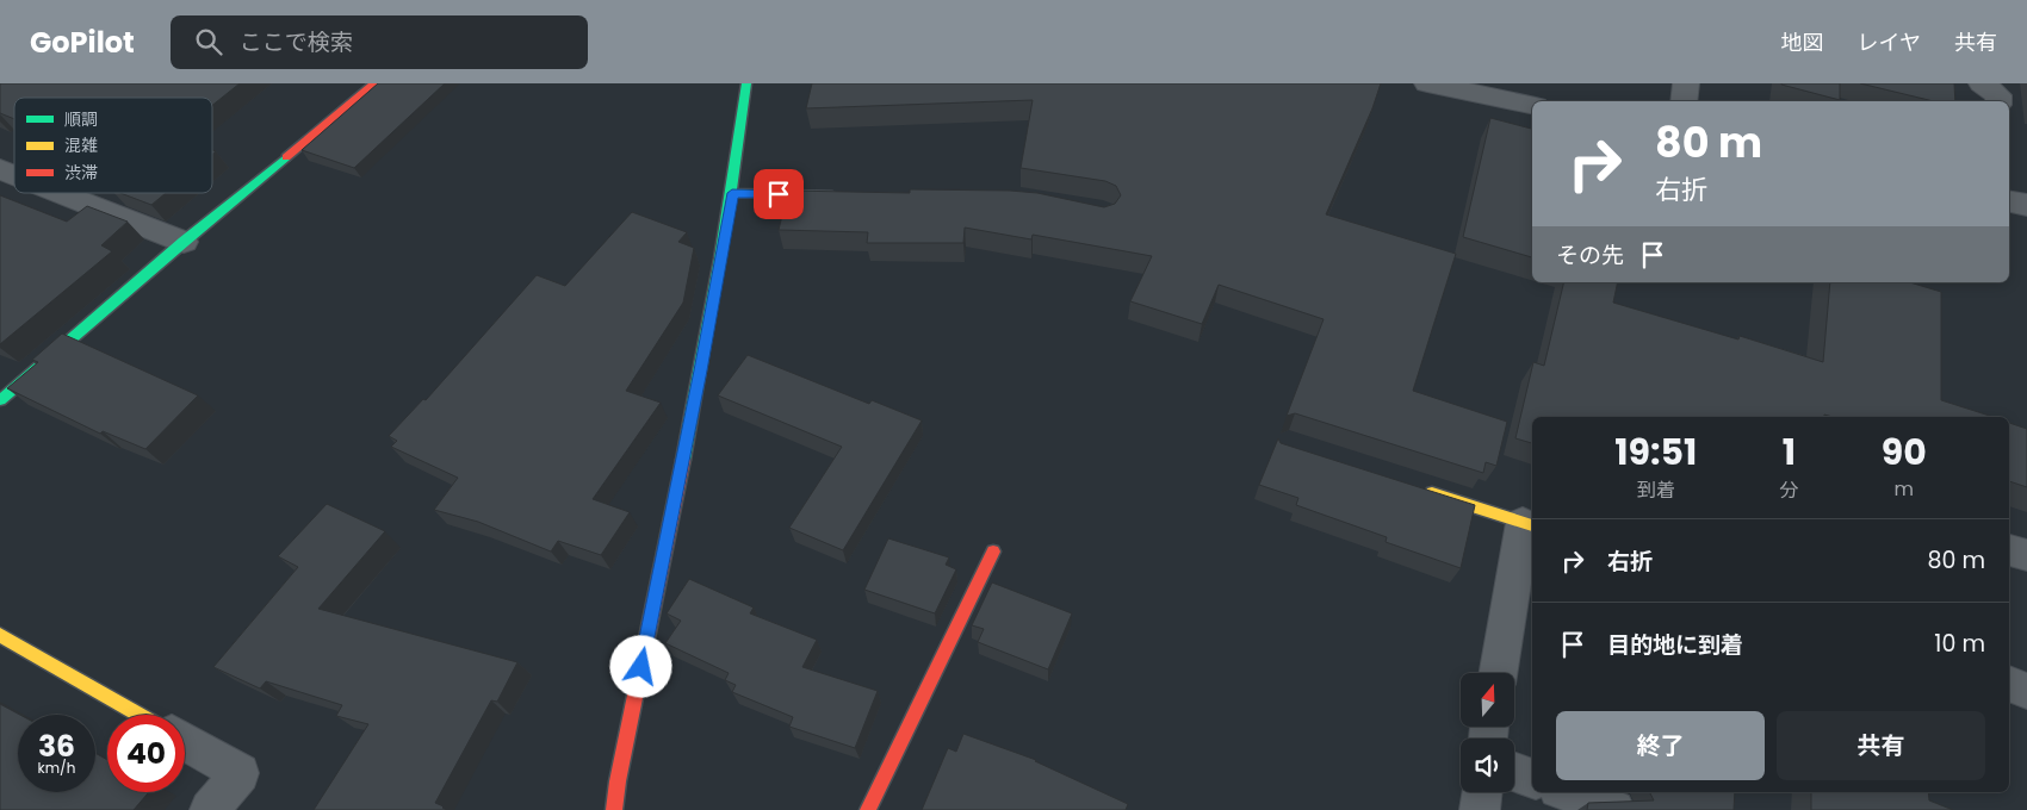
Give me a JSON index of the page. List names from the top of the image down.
{
  "legend": ["順調", "混雑", "渋滞"],
  "north": "top",
  "page": {
    "header": "GoPilot",
    "search": "ここで検索",
    "nav": ["地図", "レイヤ", "共有"],
    "turn": ["80 m", "右折"],
    "then": "その先",
    "eta": [
      "19:51",
      "到着",
      "1",
      "分",
      "90",
      "m"
    ],
    "list": [
      {
        "name": "右折",
        "value": "80 m"
      },
      {
        "name": "目的地に到着",
        "value": "10 m"
      }
    ],
    "buttons": ["終了", "共有"],
    "speed": "36 km/h",
    "limit": "40"
  }
}
